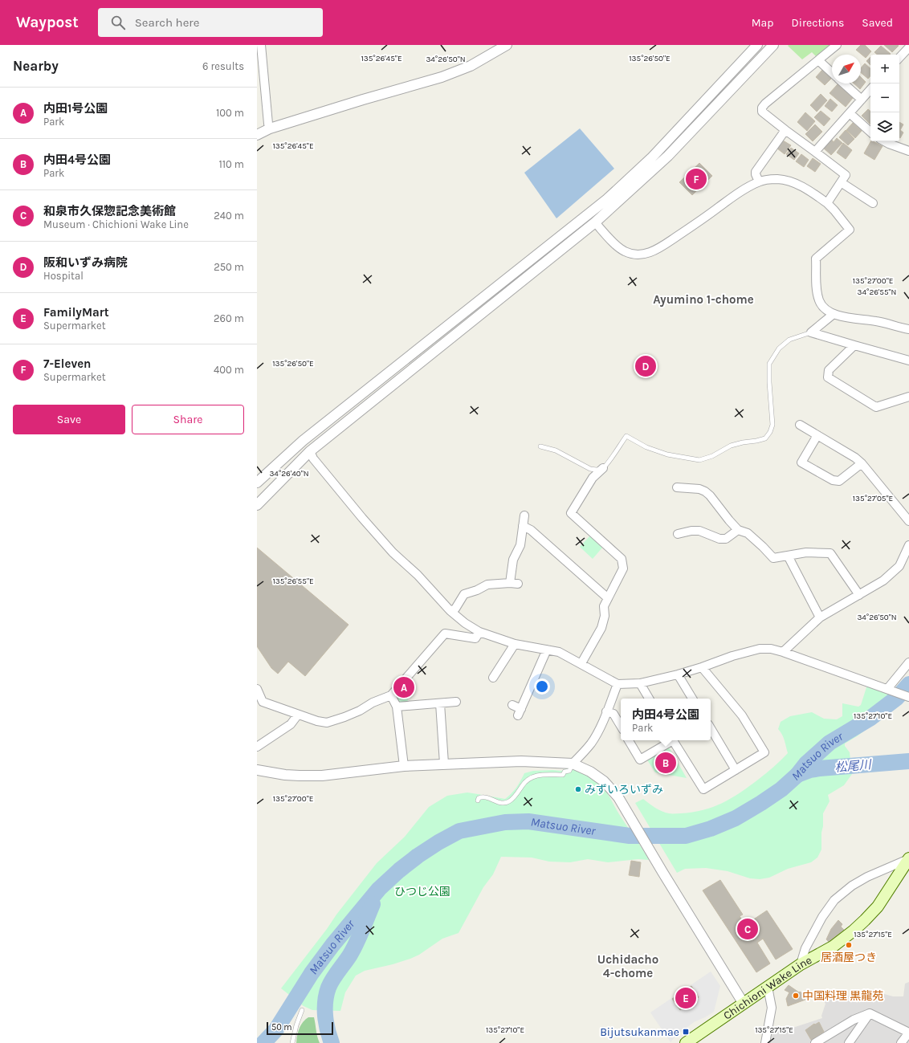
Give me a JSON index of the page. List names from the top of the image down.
{
  "streets": {
    "main road": ["Chichioni Wake Line"]
  },
  "districts": ["Ayumino 1-chome", "Uchidacho 4-chome"],
  "water": ["Matsuo River", "松尾川"],
  "parks": ["ひつじ公園"],
  "places": {
    "other": ["みずいろいずみ", "居酒屋つき", "中国料理 黒龍苑"],
    "transit": ["Bijutsukanmae"]
  },
  "scale_bar": "50 m",
  "north": "top right",
  "page": {
    "header": "Waypost",
    "search": "Search here",
    "nav": ["Map", "Directions", "Saved"],
    "heading": ["Nearby", "6 results"],
    "map_buttons": ["+", "−"],
    "list": [
      {
        "mark": "A",
        "name": "内田1号公園",
        "note": "Park",
        "value": "100 m"
      },
      {
        "mark": "B",
        "name": "内田4号公園",
        "note": "Park",
        "value": "110 m"
      },
      {
        "mark": "C",
        "name": "和泉市久保惣記念美術館",
        "note": "Museum · Chichioni Wake Line",
        "value": "240 m"
      },
      {
        "mark": "D",
        "name": "阪和いずみ病院",
        "note": "Hospital",
        "value": "250 m"
      },
      {
        "mark": "E",
        "name": "FamilyMart",
        "note": "Supermarket",
        "value": "260 m"
      },
      {
        "mark": "F",
        "name": "7-Eleven",
        "note": "Supermarket",
        "value": "400 m"
      }
    ],
    "pins": [
      "F",
      "D",
      "A",
      "B",
      "C",
      "E"
    ],
    "buttons": ["Save", "Share"],
    "popup": ["内田4号公園", "Park"],
    "scale": "50 m"
  },
  "coordinates": [
    "135°26'50\"E",
    "135°26'45\"E",
    "34°26'50\"N",
    "135°27'00\"E",
    "34°26'55\"N",
    "34°26'40\"N",
    "135°27'05\"E",
    "135°26'55\"E",
    "135°27'10\"E",
    "135°27'15\"E"
  ]
}
